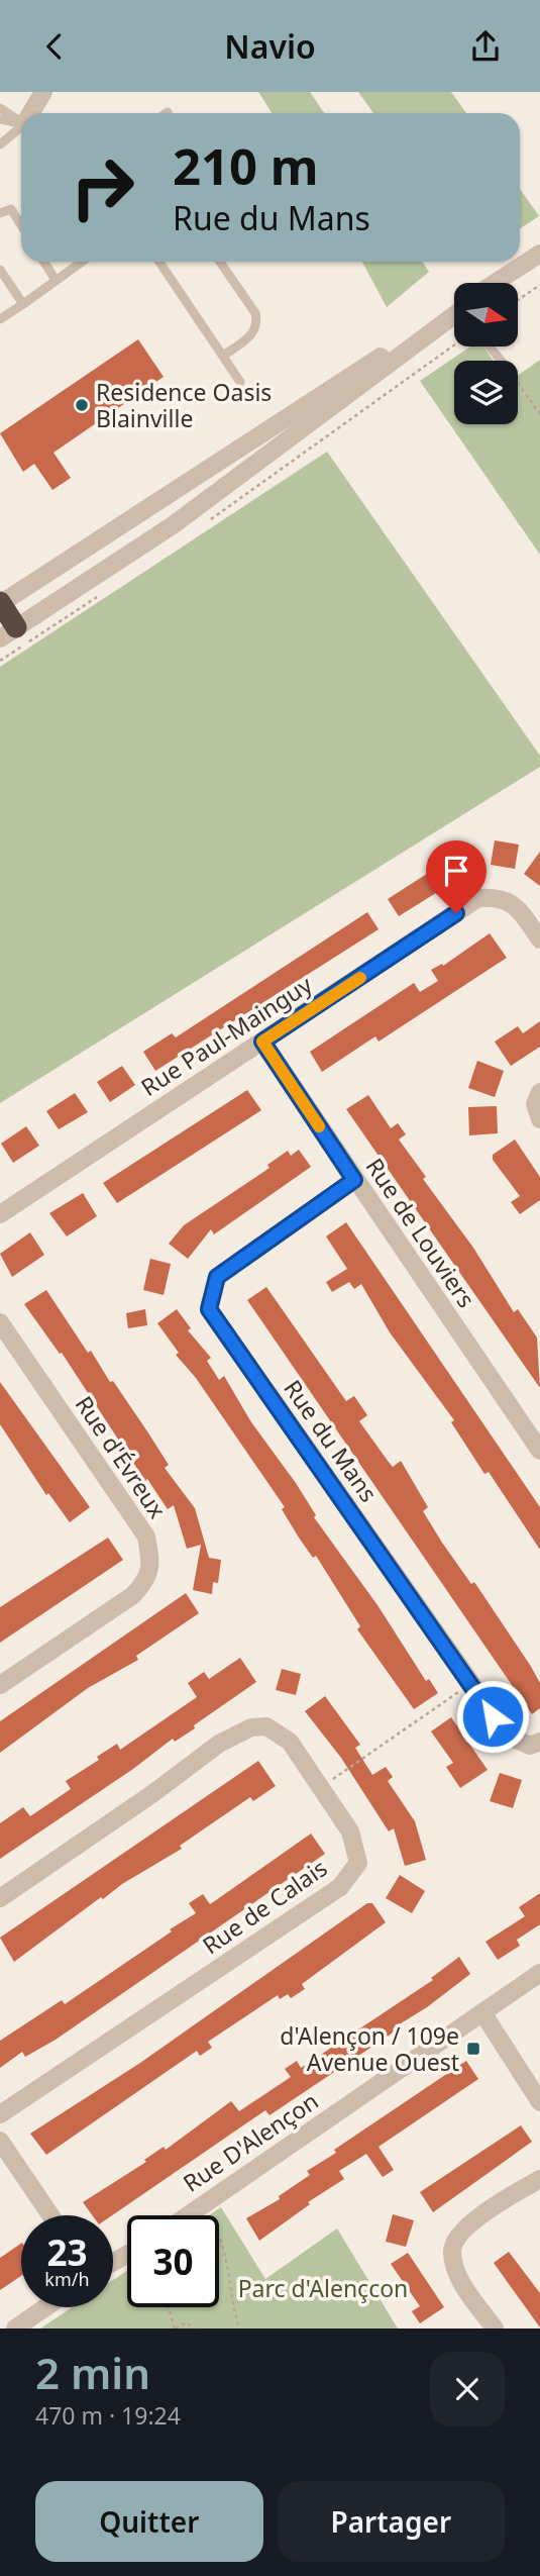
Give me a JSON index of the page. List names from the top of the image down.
{
  "streets": {
    "street": [
      "Rue Paul-Mainguy",
      "Rue de Louviers",
      "Rue du Mans",
      "Rue d'Évreux",
      "Rue de Calais",
      "Rue D'Alençon"
    ]
  },
  "crossings": [
    ["Rue Paul-Mainguy", "Rue de Louviers"],
    ["Rue de Louviers", "Rue du Mans"]
  ],
  "parks": ["Parc d'Alençcon"],
  "places": {
    "other": ["Residence Oasis Blainville"],
    "transit": ["d'Alençon / 109e Avenue Ouest"]
  },
  "north": "right",
  "page": {
    "header": "Navio",
    "turn": ["210 m", "Rue du Mans"],
    "speed": "23 km/h",
    "limit": "30",
    "heading": ["2 min", "470 m · 19:24"],
    "buttons": ["Quitter", "Partager"]
  }
}
